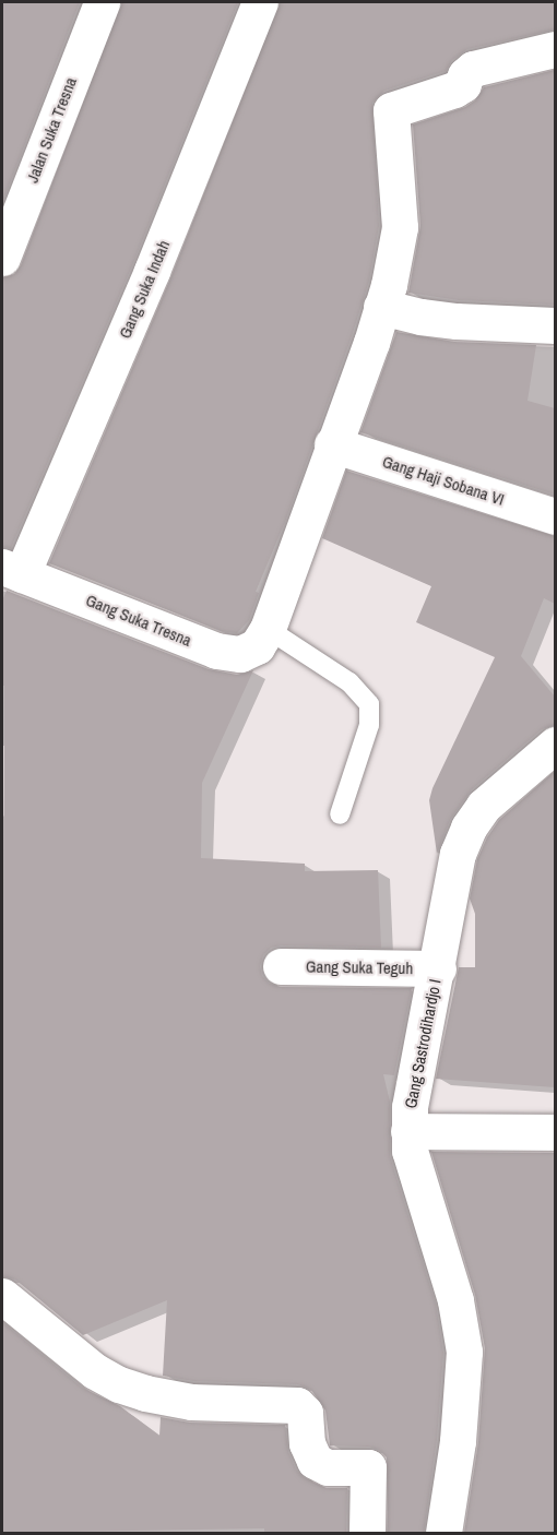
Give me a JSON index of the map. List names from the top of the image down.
{
  "streets": {
    "street": [
      "Jalan Suka Tresna",
      "Gang Suka Indah",
      "Gang Haji Sobana VI",
      "Gang Suka Tresna",
      "Gang Suka Teguh",
      "Gang Sastrodihardjo I"
    ]
  },
  "crossings": [
    ["Gang Suka Indah", "Gang Suka Tresna"],
    ["Gang Suka Teguh", "Gang Sastrodihardjo I"]
  ]
}
